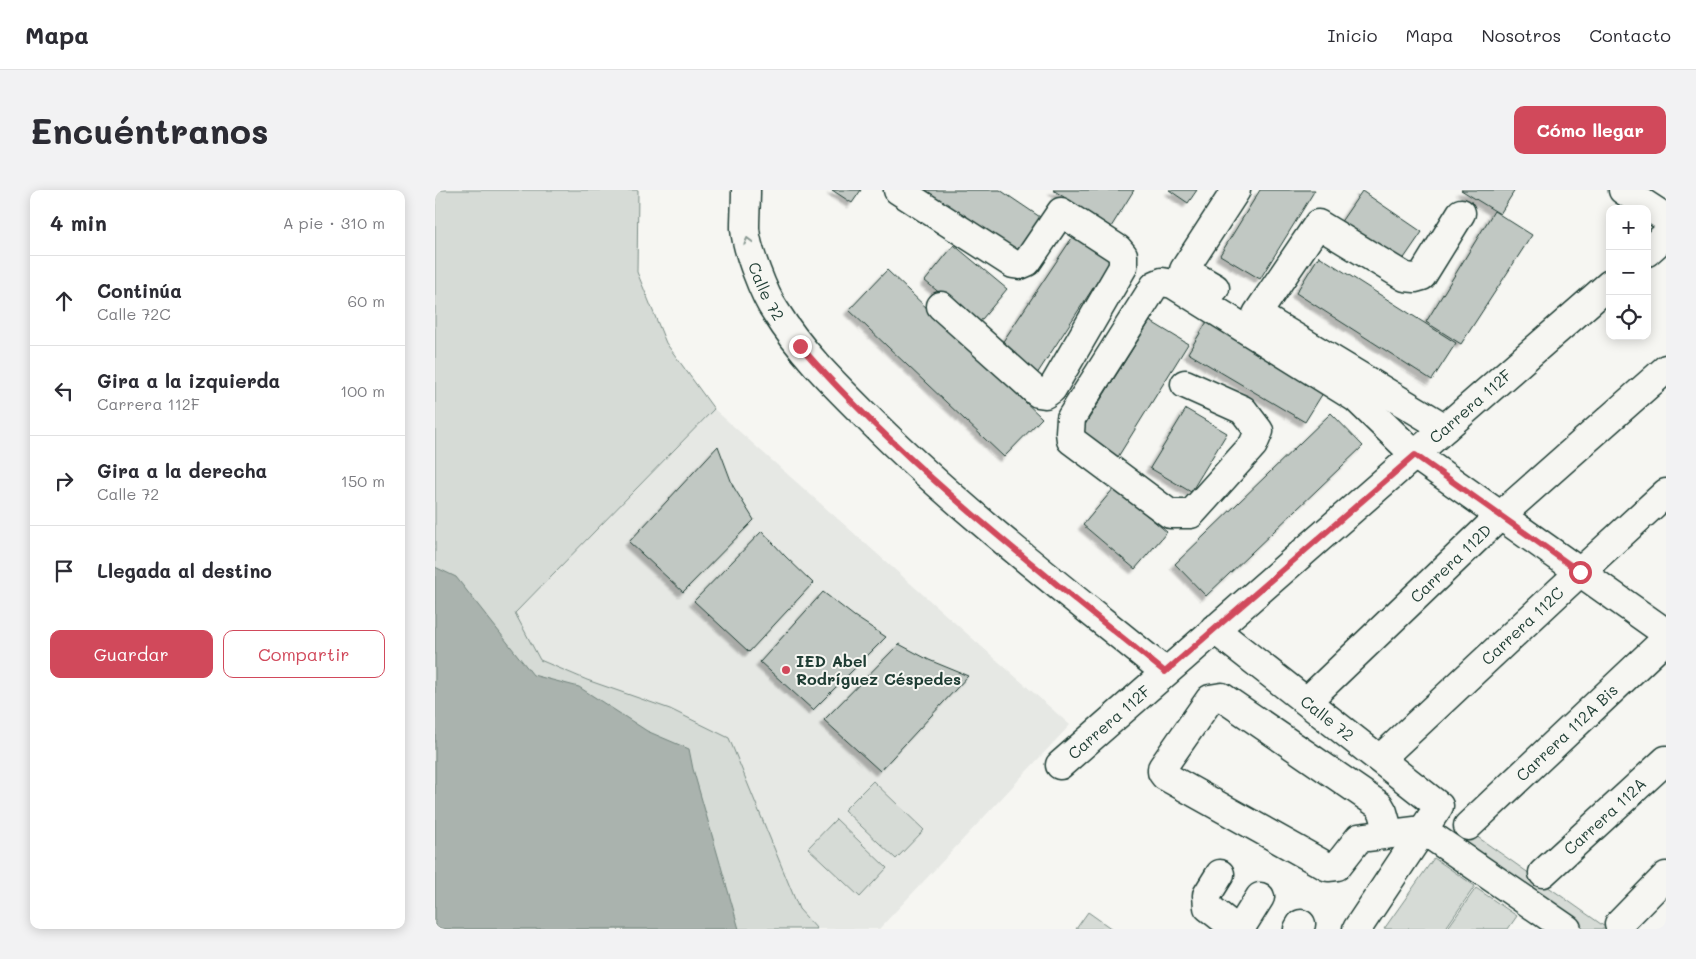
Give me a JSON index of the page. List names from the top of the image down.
{
  "streets": {
    "street": [
      "Calle 72",
      "Carrera 112F",
      "Carrera 112D",
      "Carrera 112C",
      "Carrera 112A Bis",
      "Carrera 112A"
    ]
  },
  "crossings": [
    ["Calle 72", "Carrera 112F"],
    ["Calle 72", "Carrera 112D"],
    ["Calle 72", "Carrera 112C"]
  ],
  "one_way": ["Calle 72"],
  "places": ["IED Abel Rodríguez Céspedes"],
  "page": {
    "header": "Mapa",
    "nav": [
      "Inicio",
      "Mapa",
      "Nosotros",
      "Contacto"
    ],
    "buttons": [
      "Cómo llegar",
      ["Guardar", "Compartir"]
    ],
    "title": "Encuéntranos",
    "heading": ["4 min", "A pie · 310 m"],
    "map_buttons": ["+", "−"],
    "list": [
      ["Continúa", "Calle 72C", "60 m"],
      ["Gira a la izquierda", "Carrera 112F", "100 m"],
      ["Gira a la derecha", "Calle 72", "150 m"],
      "Llegada al destino"
    ]
  }
}
